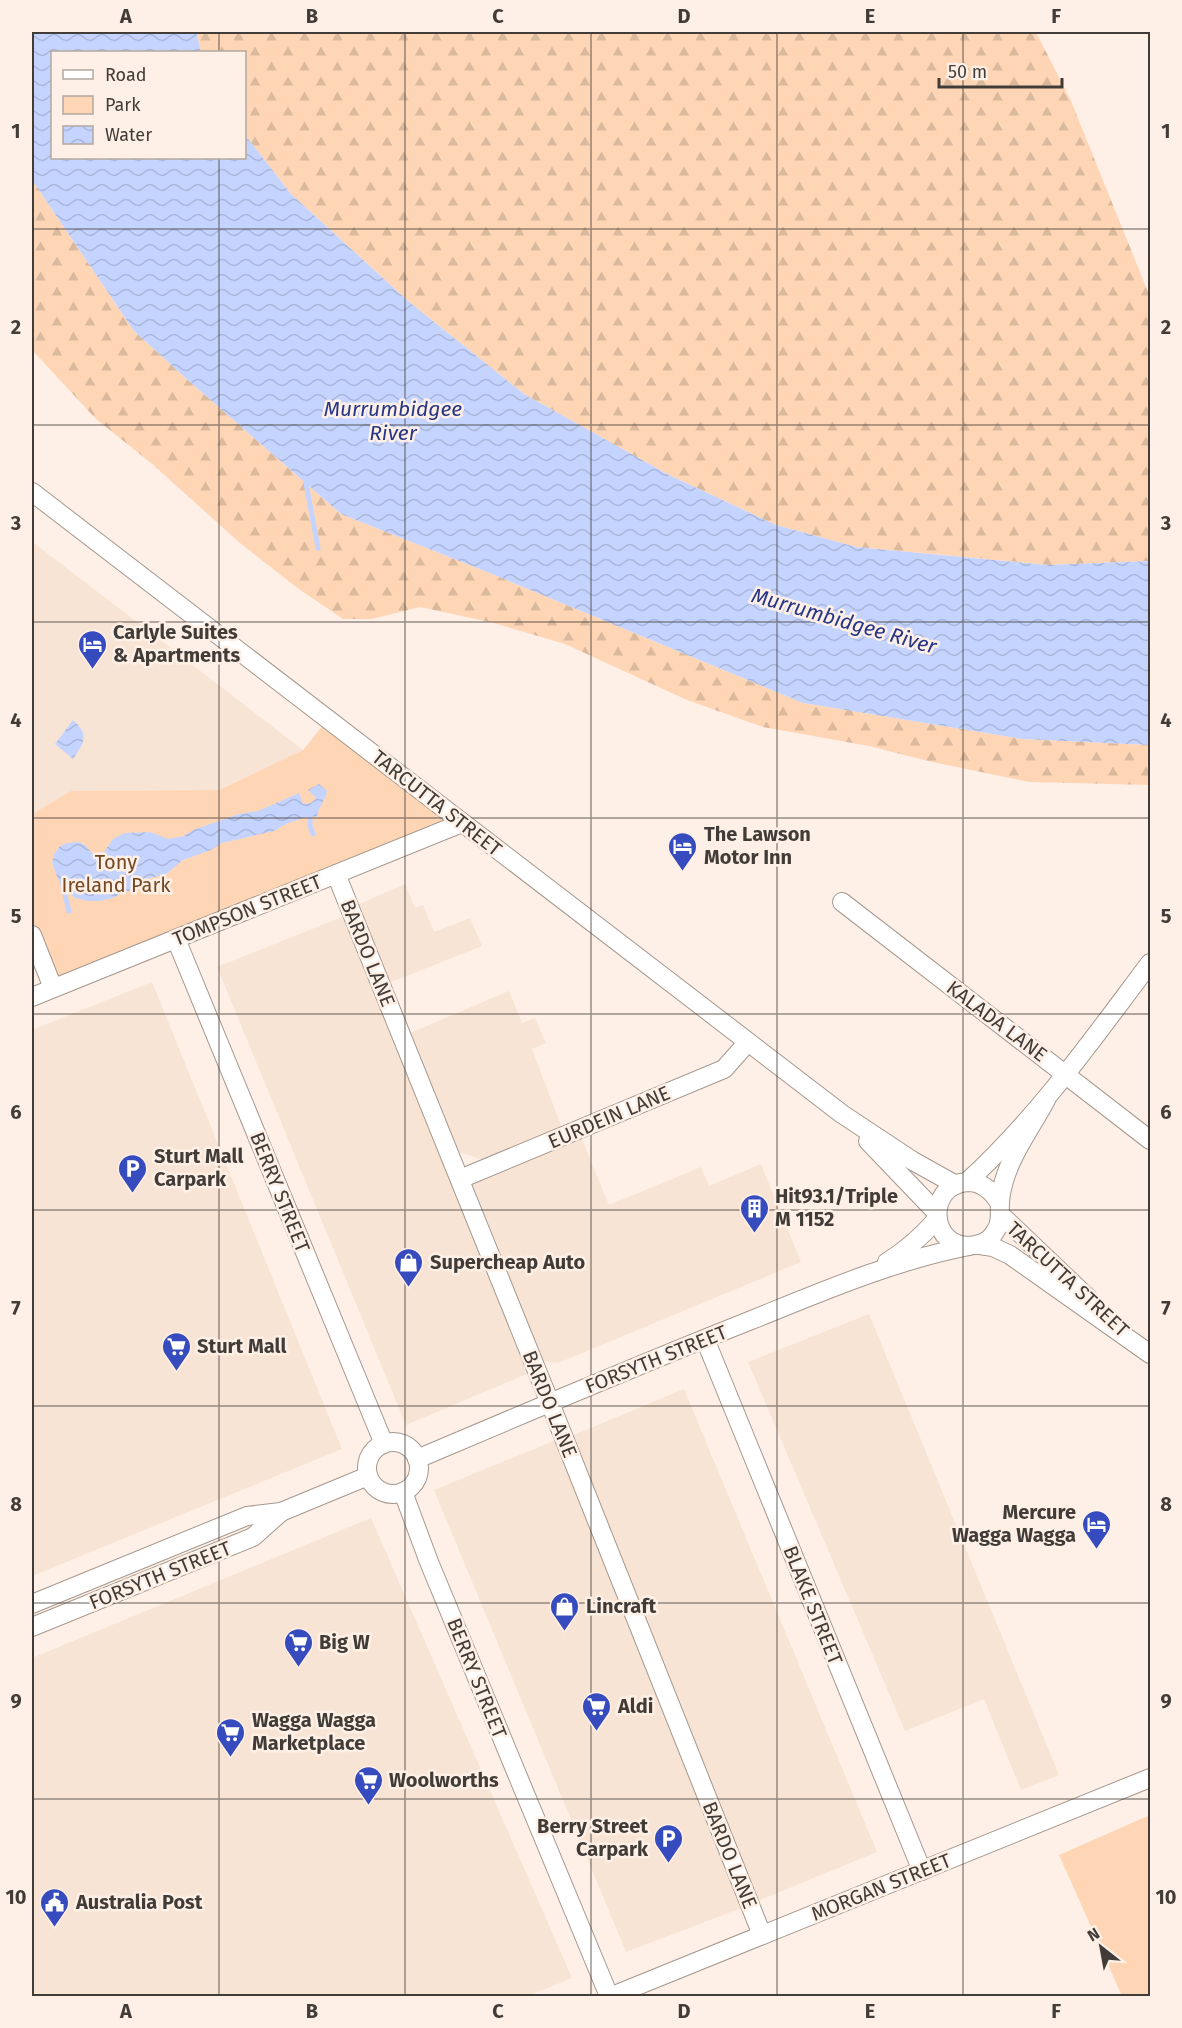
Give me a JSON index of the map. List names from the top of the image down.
{
  "streets": {
    "street": [
      "TARCUTTA STREET",
      "TOMPSON STREET",
      "BARDO LANE",
      "KALADA LANE",
      "EURDEIN LANE",
      "BERRY STREET",
      "FORSYTH STREET",
      "BLAKE STREET",
      "MORGAN STREET"
    ]
  },
  "crossings": [
    ["TARCUTTA STREET", "TOMPSON STREET"],
    ["TARCUTTA STREET", "EURDEIN LANE"],
    ["TARCUTTA STREET", "FORSYTH STREET"],
    ["TOMPSON STREET", "BARDO LANE"],
    ["TOMPSON STREET", "BERRY STREET"],
    ["BARDO LANE", "EURDEIN LANE"],
    ["BARDO LANE", "FORSYTH STREET"],
    ["BARDO LANE", "MORGAN STREET"],
    ["BERRY STREET", "FORSYTH STREET"],
    ["BERRY STREET", "MORGAN STREET"],
    ["FORSYTH STREET", "BLAKE STREET"],
    ["BLAKE STREET", "MORGAN STREET"]
  ],
  "water": ["Murrumbidgee River"],
  "parks": ["Tony Ireland Park"],
  "places": {
    "hotel": ["Carlyle Suites & Apartments", "The Lawson Motor Inn", "Mercure Wagga Wagga"],
    "parking": ["Sturt Mall Carpark", "Berry Street Carpark"],
    "building": ["Hit93.1/Triple M 1152"],
    "shop": ["Supercheap Auto", "Lincraft"],
    "supermarket": [
      "Sturt Mall",
      "Big W",
      "Aldi",
      "Wagga Wagga Marketplace",
      "Woolworths"
    ],
    "public building": ["Australia Post"]
  },
  "legend": ["Road", "Park", "Water"],
  "scale_bar": "50 m",
  "north": "top left",
  "grid": {
    "columns": [
      "A",
      "B",
      "C",
      "D",
      "E",
      "F"
    ],
    "rows": [
      "1",
      "2",
      "3",
      "4",
      "5",
      "6",
      "7",
      "8",
      "9",
      "10"
    ]
  }
}
